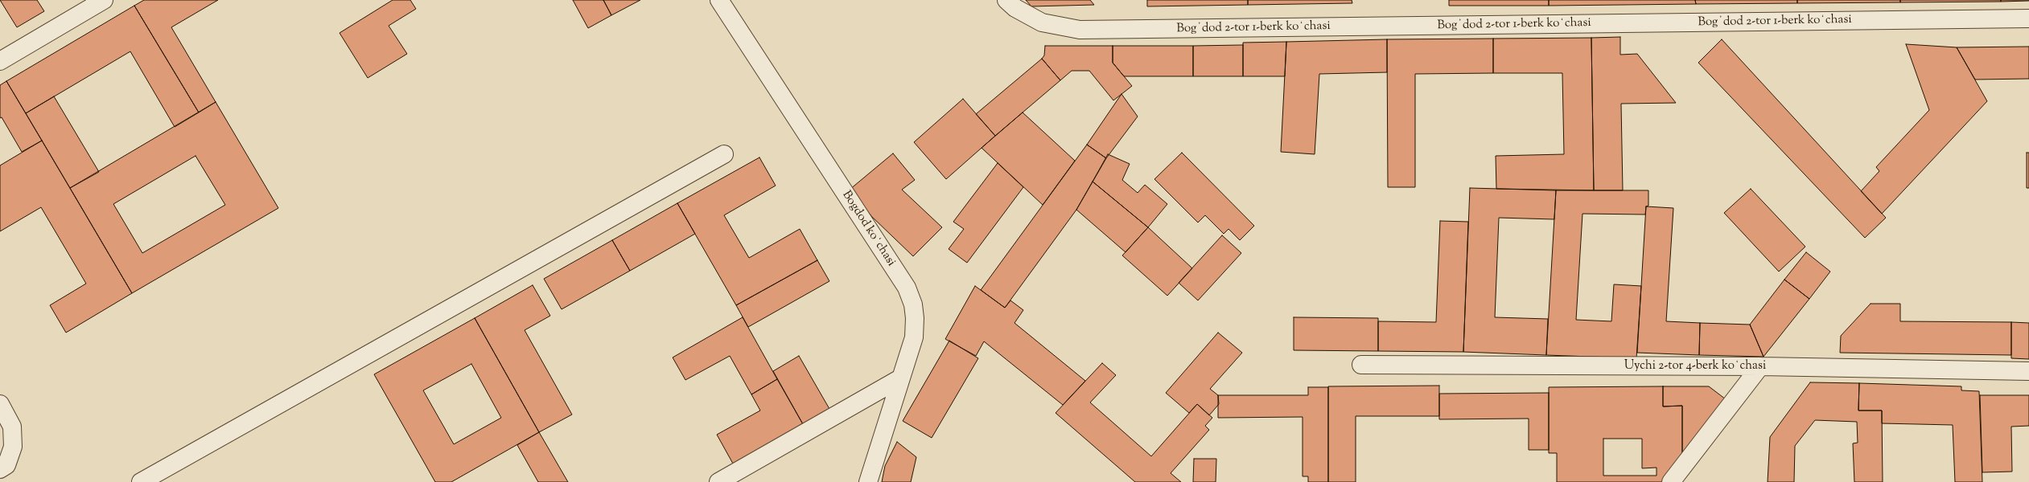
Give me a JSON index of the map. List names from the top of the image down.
{
  "streets": {
    "street": ["Bogʼdod 2-tor 1-berk koʻchasi", "Bogdod koʻchasi", "Uychi 2-tor 4-berk koʻchasi"]
  }
}
